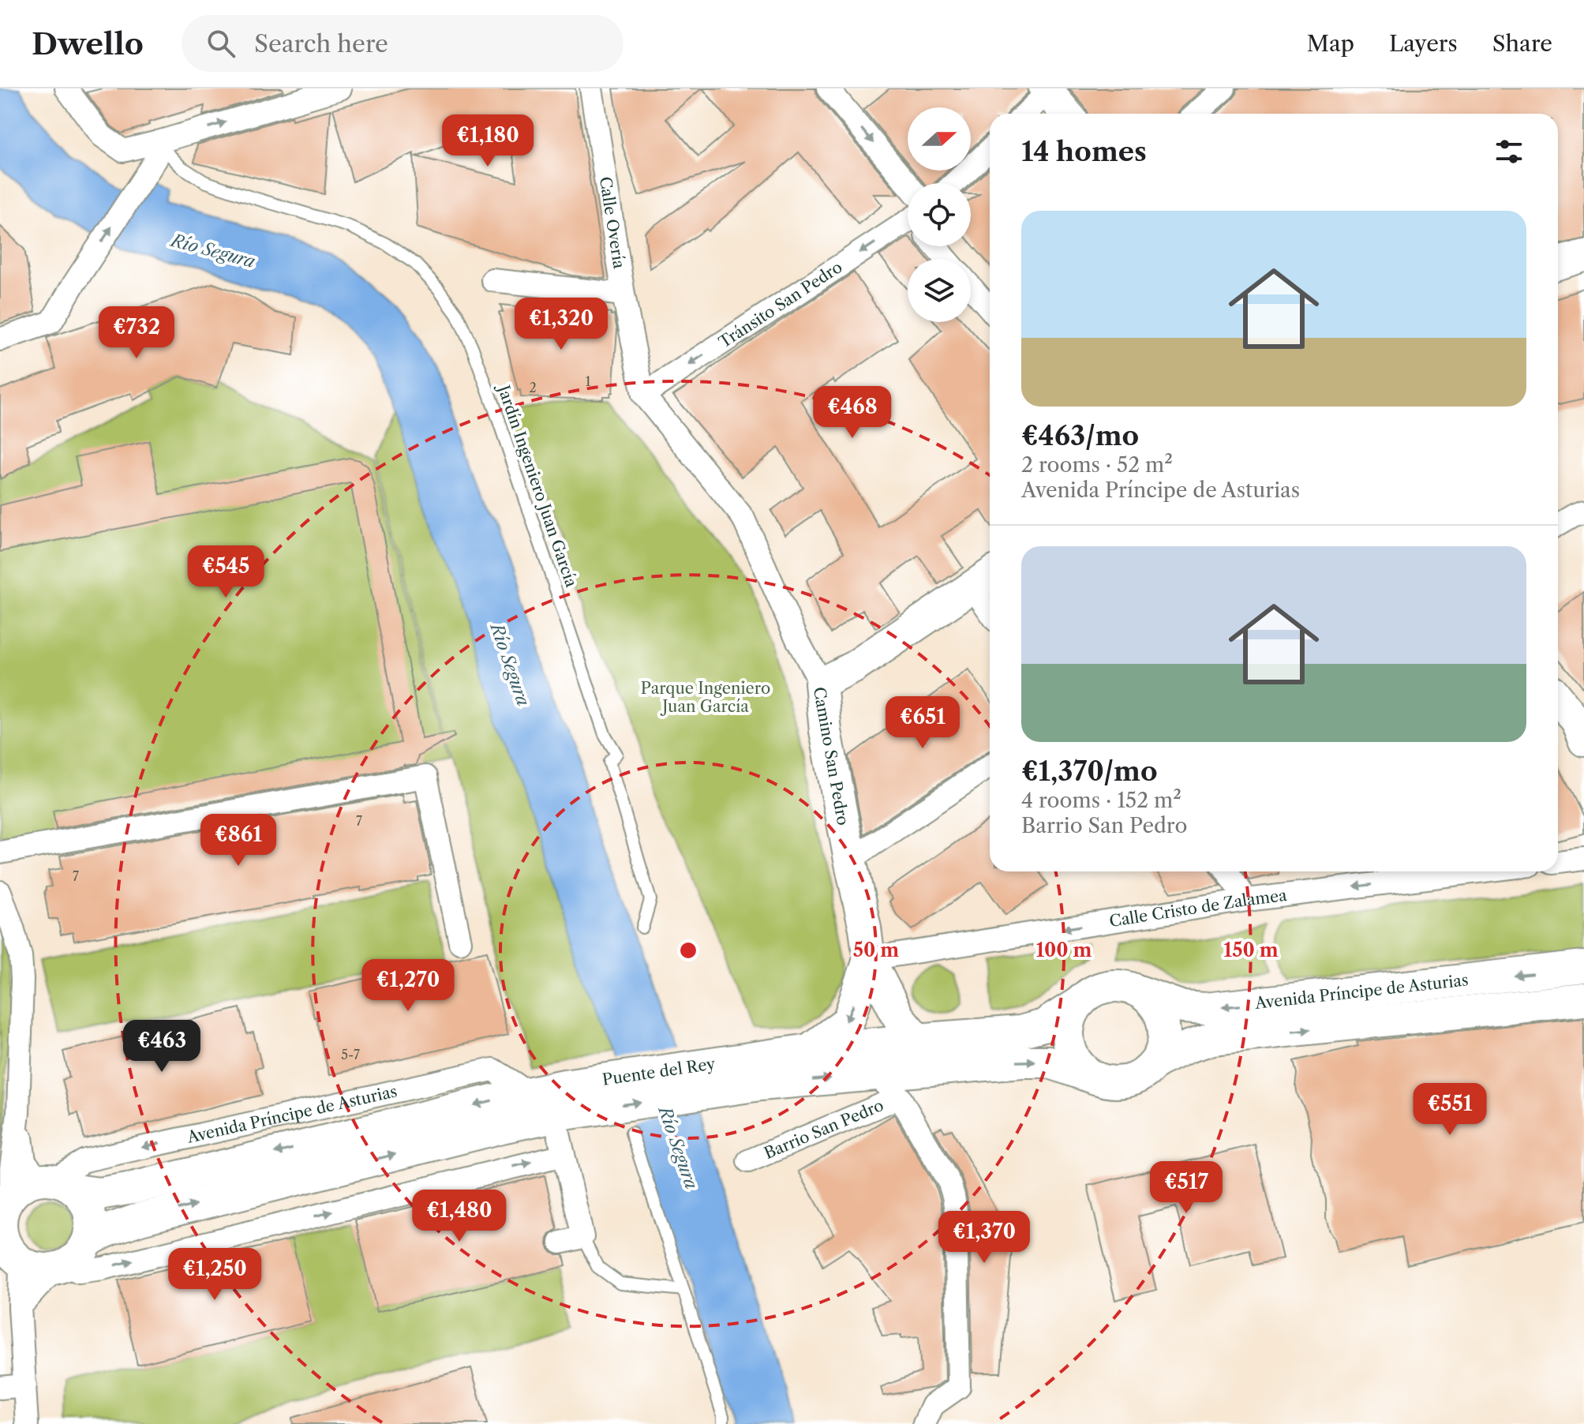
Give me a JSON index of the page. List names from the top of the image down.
{
  "streets": {
    "street": [
      "Calle Overía",
      "Tránsito San Pedro",
      "Camino San Pedro",
      "Calle Cristo de Zalamea",
      "Avenida Príncipe de Asturias",
      "Puente del Rey",
      "Barrio San Pedro"
    ],
    "lane": ["Jardín Ingeniero Juan García"]
  },
  "crossings": [
    ["Calle Overía", "Tránsito San Pedro"],
    ["Calle Overía", "Camino San Pedro"],
    ["Tránsito San Pedro", "Camino San Pedro"],
    ["Camino San Pedro", "Calle Cristo de Zalamea"],
    ["Avenida Príncipe de Asturias", "Puente del Rey"]
  ],
  "one_way": ["Tránsito San Pedro"],
  "water": ["Río Segura"],
  "parks": ["Parque Ingeniero Juan García"],
  "house_numbers": [
    "1",
    "2",
    "7",
    "7",
    "5-7"
  ],
  "north": "right",
  "page": {
    "header": "Dwello",
    "search": "Search here",
    "nav": ["Map", "Layers", "Share"],
    "heading": "14 homes",
    "price": [
      "€1,180",
      "€1,320",
      "€732",
      "€468",
      "€545",
      "€651",
      "€861",
      "€1,270",
      "€463",
      "€551",
      "€517",
      "€1,480",
      "€1,370",
      "€1,250"
    ],
    "list": [
      {
        "name": "€463/mo",
        "note": "2 rooms · 52 m² · Avenida Príncipe de Asturias"
      },
      {
        "name": "€1,370/mo",
        "note": "4 rooms · 152 m² · Barrio San Pedro"
      }
    ]
  },
  "rings": ["50 m", "100 m", "150 m"]
}
